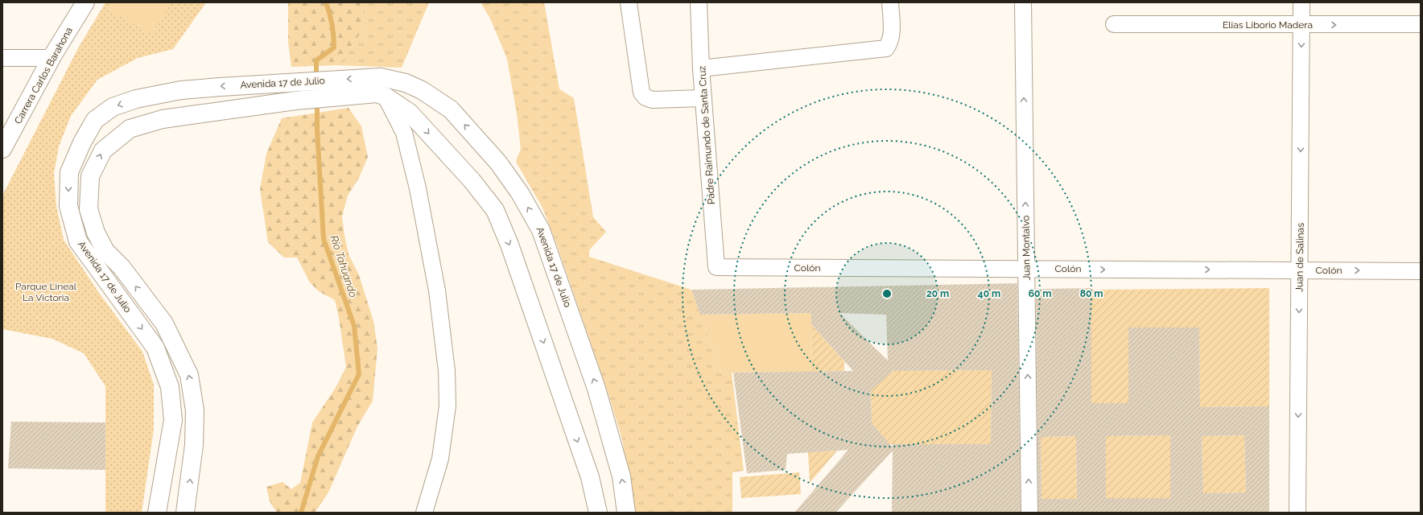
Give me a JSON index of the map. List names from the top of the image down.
{
  "streets": {
    "main road": ["Carrera Carlos Barahona", "Avenida 17 de Julio"],
    "street": [
      "Elias Liborio Madera",
      "Padre Raimundo de Santa Cruz",
      "Juan Montalvo",
      "Juan de Salinas",
      "Colón"
    ]
  },
  "crossings": [
    ["Elias Liborio Madera", "Juan de Salinas"],
    ["Padre Raimundo de Santa Cruz", "Colón"],
    ["Juan Montalvo", "Colón"],
    ["Juan de Salinas", "Colón"]
  ],
  "one_way": [
    "Elias Liborio Madera",
    "Juan Montalvo",
    "Juan de Salinas",
    "Colón"
  ],
  "water": ["Río Tahuando"],
  "parks": ["Parque Lineal La Victoria"],
  "rings": [
    "20 m",
    "40 m",
    "60 m",
    "80 m"
  ]
}
